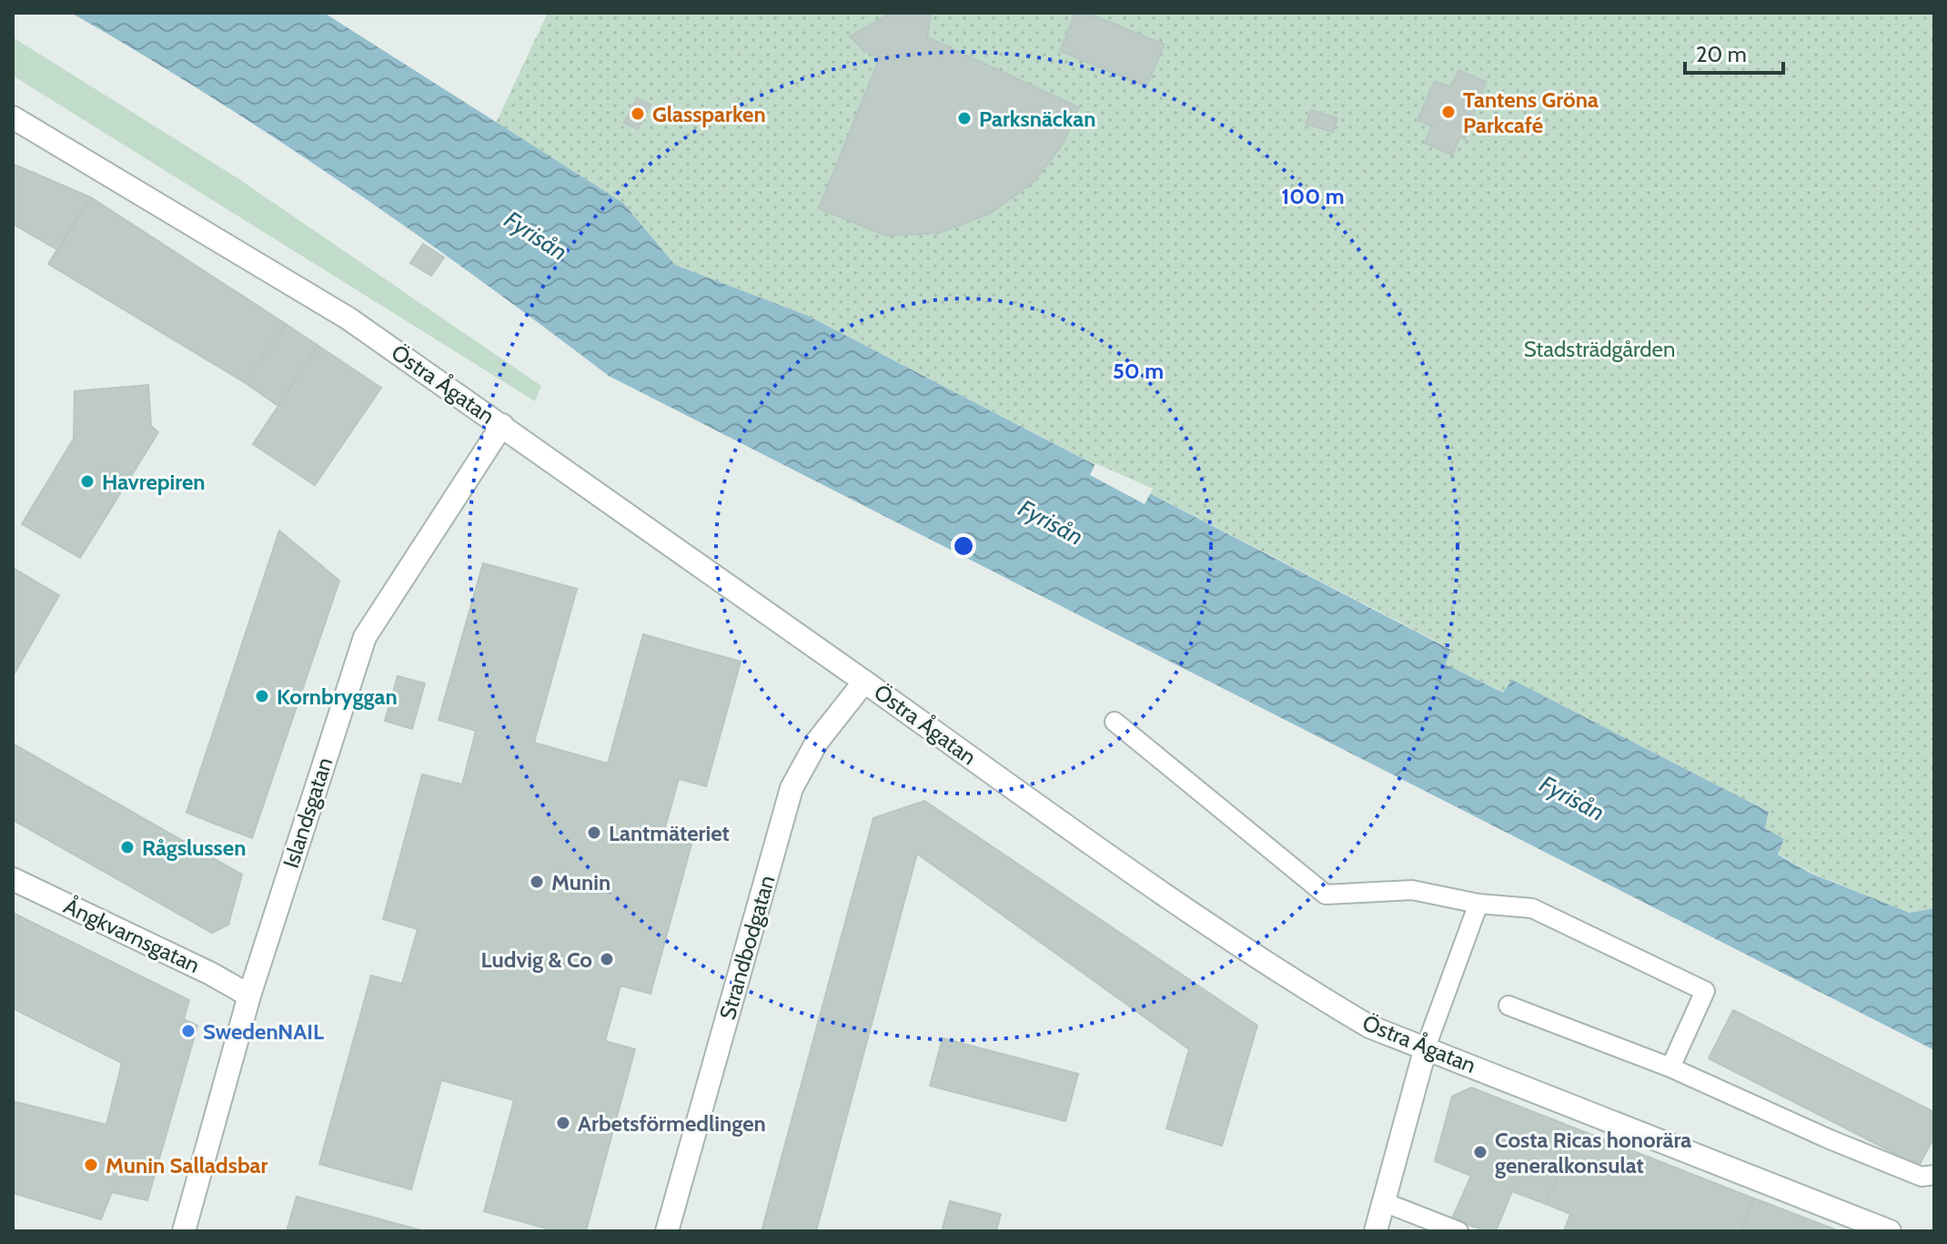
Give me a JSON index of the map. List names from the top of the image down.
{
  "streets": {
    "street": [
      "Östra Ågatan",
      "Islandsgatan",
      "Ångkvarnsgatan",
      "Strandbodgatan"
    ]
  },
  "crossings": [
    ["Östra Ågatan", "Islandsgatan"],
    ["Östra Ågatan", "Strandbodgatan"],
    ["Islandsgatan", "Ångkvarnsgatan"]
  ],
  "water": ["Fyrisån"],
  "parks": ["Stadsträdgården"],
  "places": [
    "Tantens Gröna Parkcafé",
    "Glassparken",
    "Parksnäckan",
    "Havrepiren",
    "Kornbryggan",
    "Lantmäteriet",
    "Rågslussen",
    "Munin",
    "Ludvig & Co",
    "SwedenNAIL",
    "Arbetsförmedlingen",
    "Costa Ricas honorära generalkonsulat",
    "Munin Salladsbar"
  ],
  "scale_bar": "20 m",
  "rings": ["100 m", "50 m"]
}
